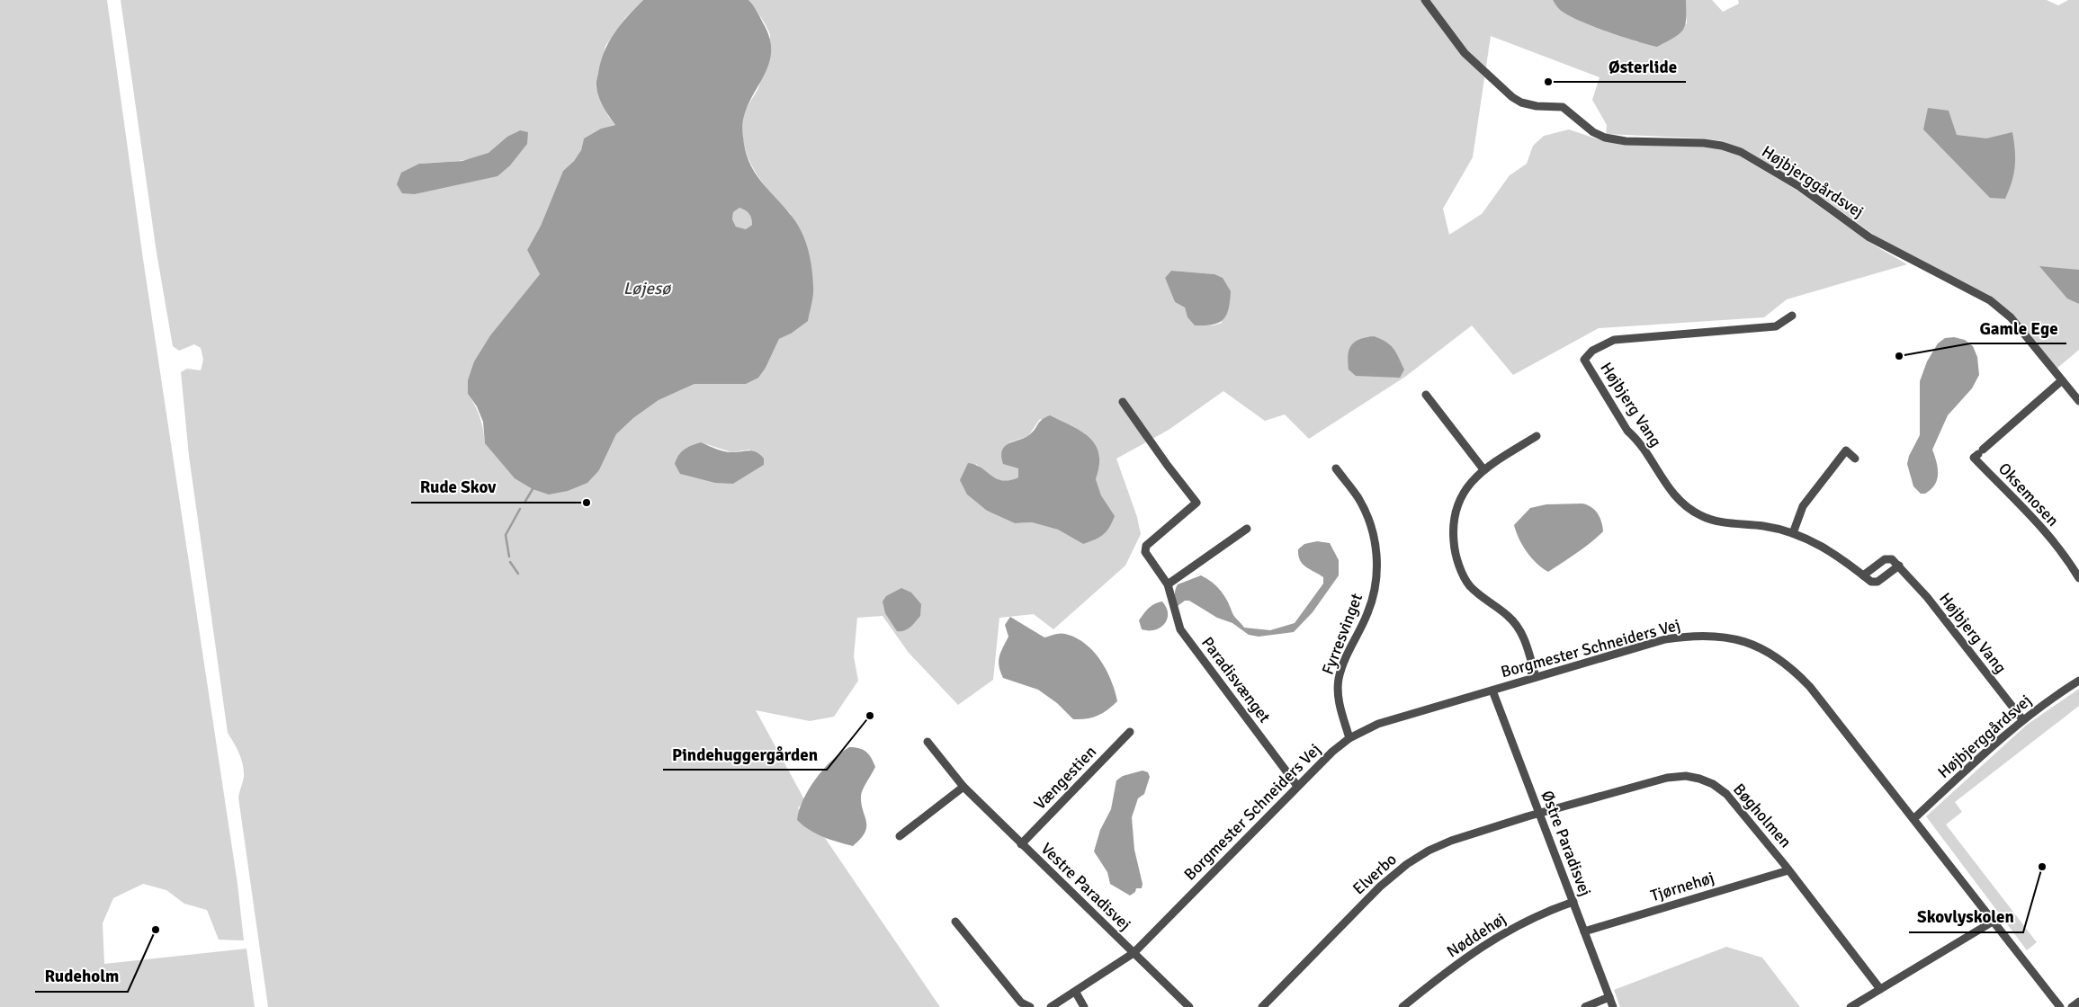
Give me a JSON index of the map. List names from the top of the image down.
{
  "streets": {
    "street": [
      "Højbjerggårdsvej",
      "Højbjerg Vang",
      "Oksemosen",
      "Fyrresvinget",
      "Borgmester Schneiders Vej",
      "Paradisvænget",
      "Vængestien",
      "Bøgholmen",
      "Østre Paradisvej",
      "Elverbo",
      "Vestre Paradisvej",
      "Tjørnehøj",
      "Nøddehøj"
    ]
  },
  "crossings": [
    ["Højbjerggårdsvej", "Højbjerg Vang"],
    ["Højbjerggårdsvej", "Oksemosen"],
    ["Højbjerggårdsvej", "Borgmester Schneiders Vej"],
    ["Fyrresvinget", "Borgmester Schneiders Vej"],
    ["Borgmester Schneiders Vej", "Paradisvænget"],
    ["Borgmester Schneiders Vej", "Østre Paradisvej"],
    ["Borgmester Schneiders Vej", "Vestre Paradisvej"],
    ["Vængestien", "Vestre Paradisvej"],
    ["Bøgholmen", "Østre Paradisvej"],
    ["Bøgholmen", "Elverbo"],
    ["Bøgholmen", "Tjørnehøj"],
    ["Østre Paradisvej", "Elverbo"],
    ["Østre Paradisvej", "Tjørnehøj"],
    ["Østre Paradisvej", "Nøddehøj"]
  ],
  "water": ["Løjesø"],
  "places": [
    "Østerlide",
    "Gamle Ege",
    "Rude Skov",
    "Pindehuggergården",
    "Skovlyskolen",
    "Rudeholm"
  ]
}
